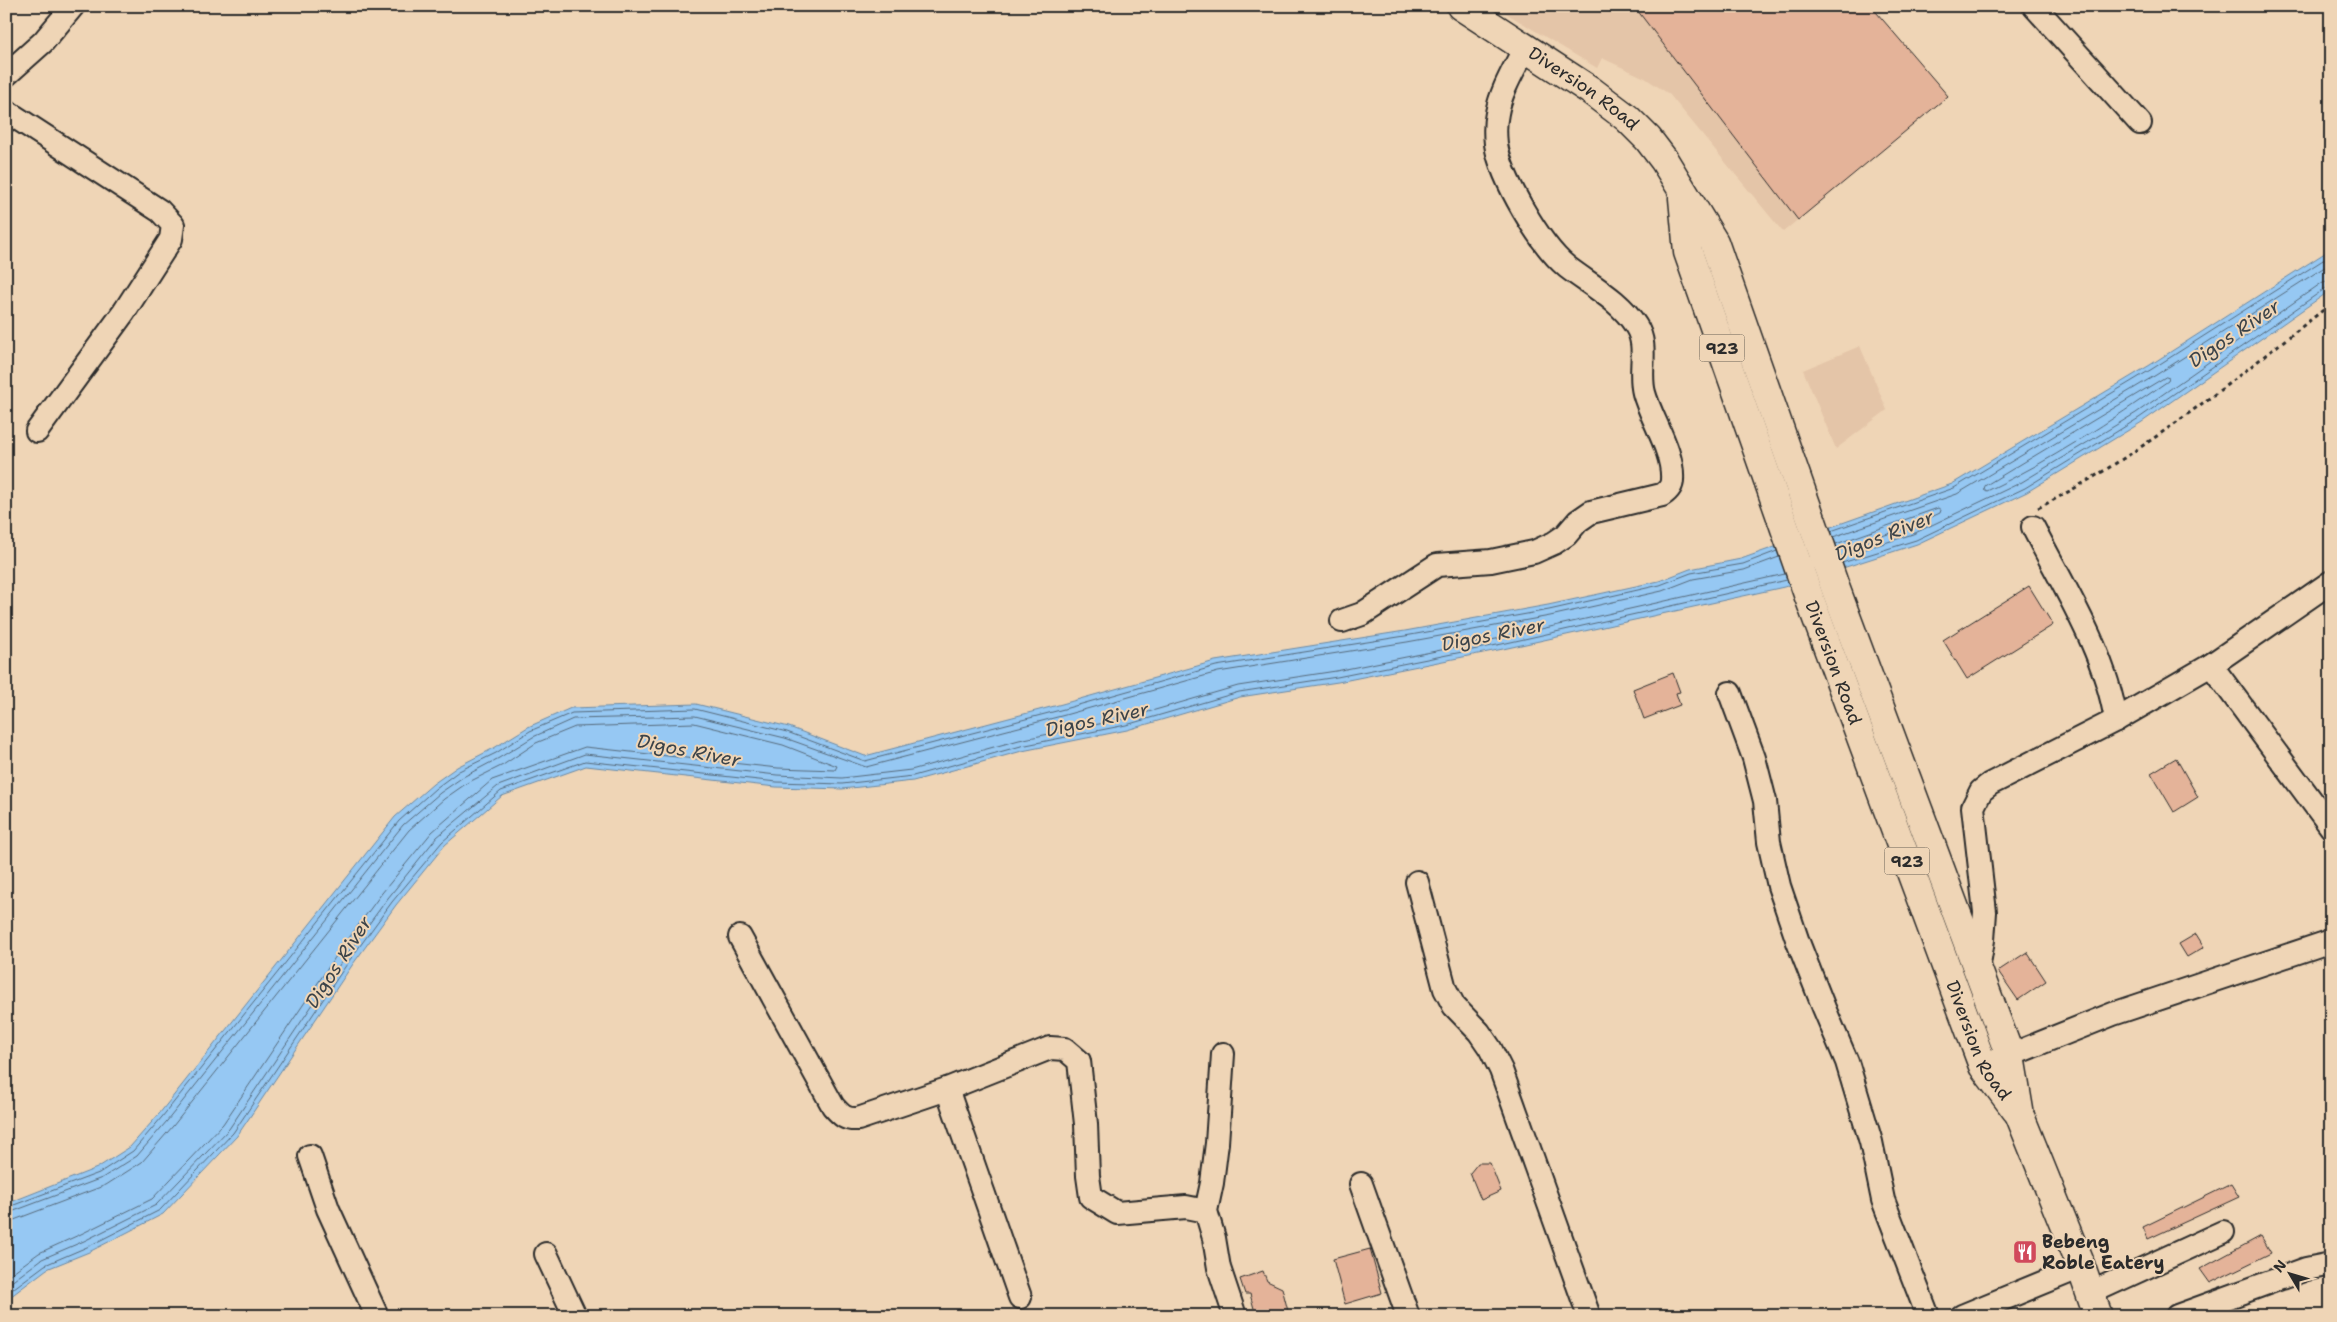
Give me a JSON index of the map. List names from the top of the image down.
{
  "streets": {
    "highway": ["Diversion Road", "923"]
  },
  "water": ["Digos River"],
  "places": {
    "restaurant": ["Bebeng Roble Eatery"]
  },
  "north": "top left"
}
